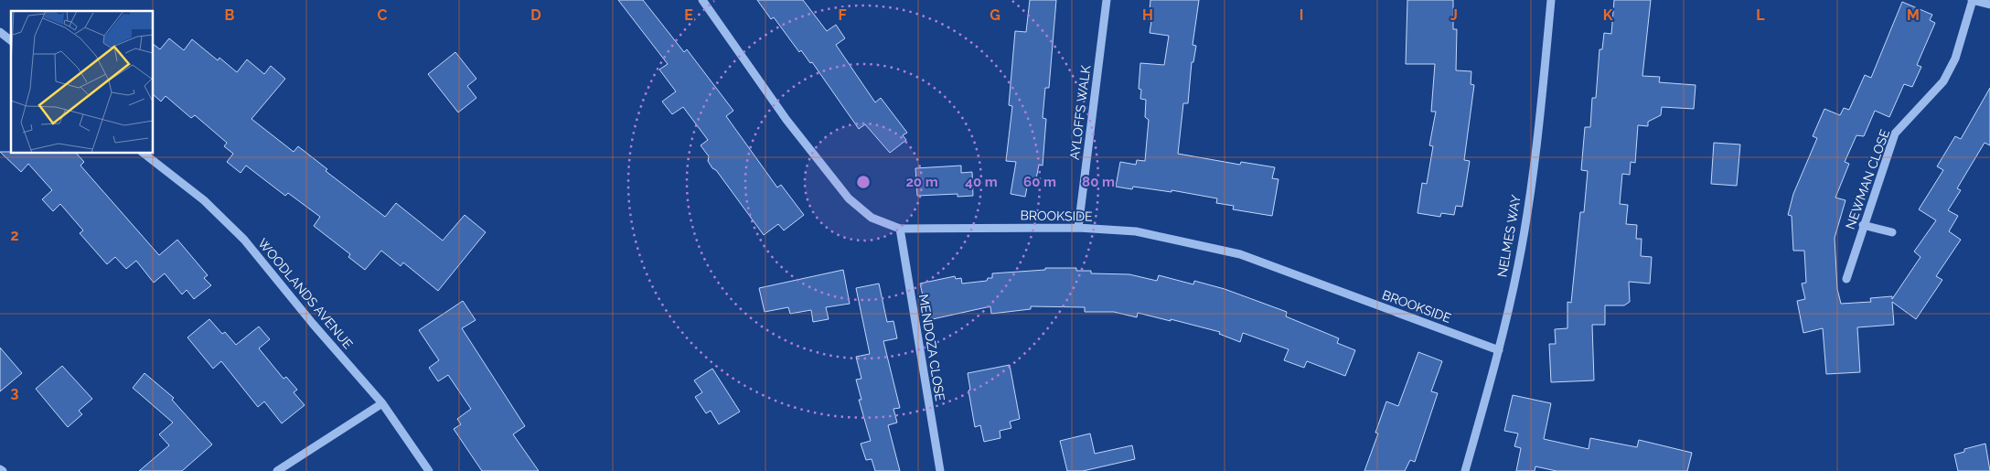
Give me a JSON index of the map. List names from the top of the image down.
{
  "streets": {
    "street": [
      "AYLOFFS WALK",
      "NEWMAN CLOSE",
      "BROOKSIDE",
      "NELMES WAY",
      "WOODLANDS AVENUE",
      "MENDOZA CLOSE"
    ]
  },
  "crossings": [
    ["AYLOFFS WALK", "BROOKSIDE"],
    ["BROOKSIDE", "NELMES WAY"],
    ["BROOKSIDE", "MENDOZA CLOSE"]
  ],
  "grid": {
    "columns": [
      "B",
      "C",
      "D",
      "E",
      "F",
      "G",
      "H",
      "I",
      "J",
      "K",
      "L",
      "M"
    ],
    "rows": ["2", "3"]
  },
  "rings": [
    "20 m",
    "40 m",
    "60 m",
    "80 m"
  ]
}
